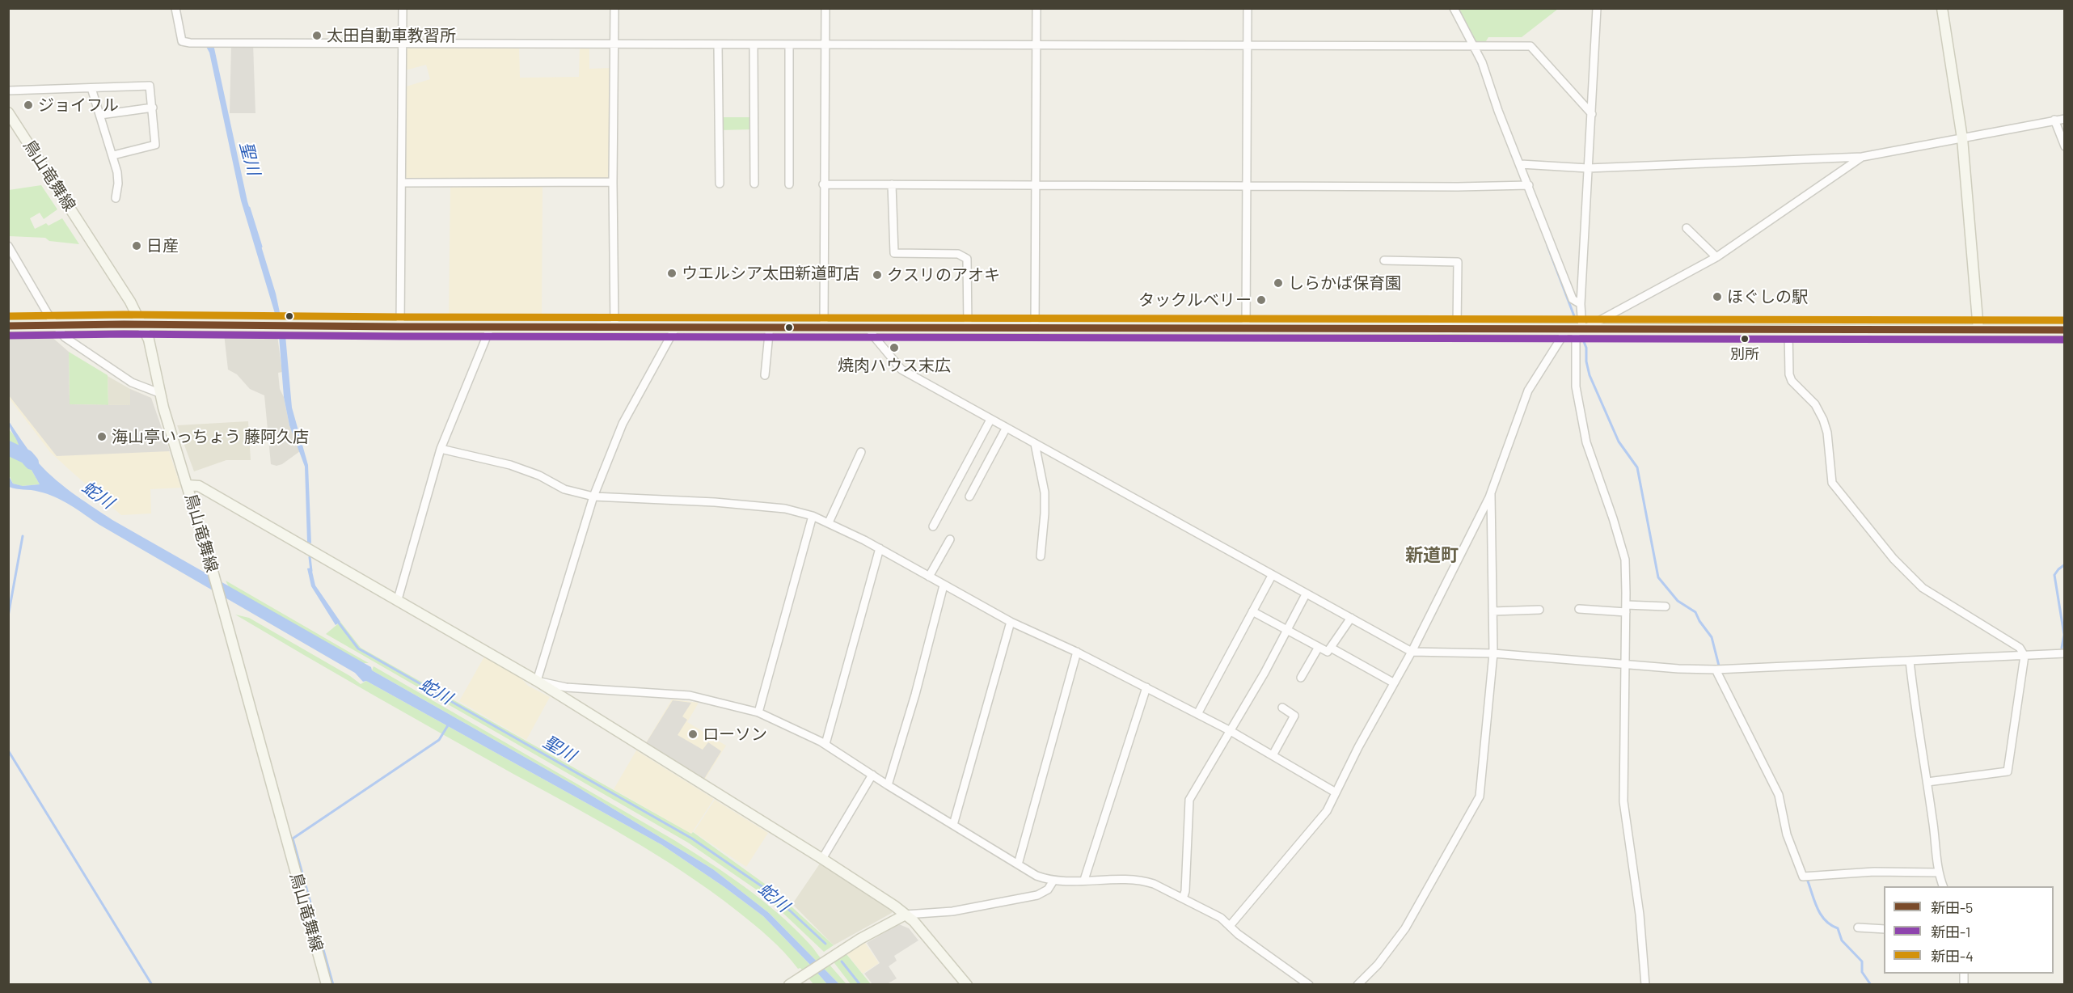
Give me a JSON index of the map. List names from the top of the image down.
{
  "streets": {
    "street": ["鳥山竜舞線"]
  },
  "districts": ["新道町"],
  "water": ["聖川", "蛇川"],
  "places": [
    "太田自動車教習所",
    "ジョイフル",
    "日産",
    "ウエルシア太田新道町店",
    "クスリのアオキ",
    "しらかば保育園",
    "ほぐしの駅",
    "タックルベリー",
    "別所",
    "焼肉ハウス末広",
    "海山亭いっちょう 藤阿久店",
    "ローソン"
  ],
  "lines": ["transit line 新田-4", "transit line 新田-5", "transit line 新田-1"],
  "legend": ["新田-5", "新田-1", "新田-4"]
}
